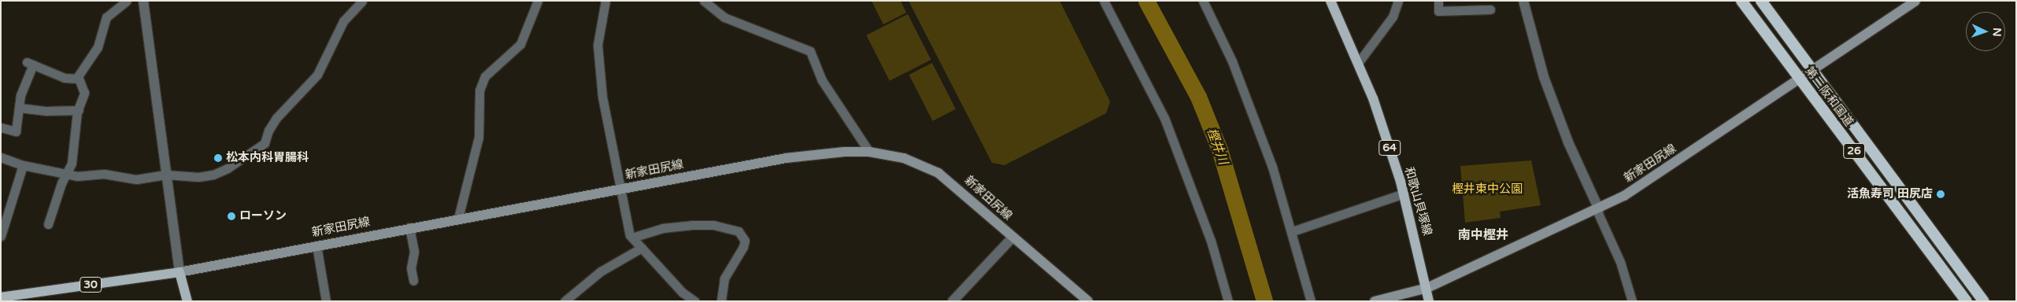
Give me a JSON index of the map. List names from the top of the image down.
{
  "streets": {
    "highway": ["第二阪和国道", "26"],
    "main road": [
      "64",
      "新家田尻線",
      "和歌山貝塚線",
      "30"
    ]
  },
  "crossings": [
    ["第二阪和国道", "新家田尻線"],
    ["新家田尻線", "和歌山貝塚線"],
    ["新家田尻線", "30"]
  ],
  "districts": ["南中樫井"],
  "water": ["樫井川"],
  "parks": ["樫井東中公園"],
  "places": ["松本内科胃腸科", "活魚寿司 田尻店", "ローソン"],
  "north": "right"
}
